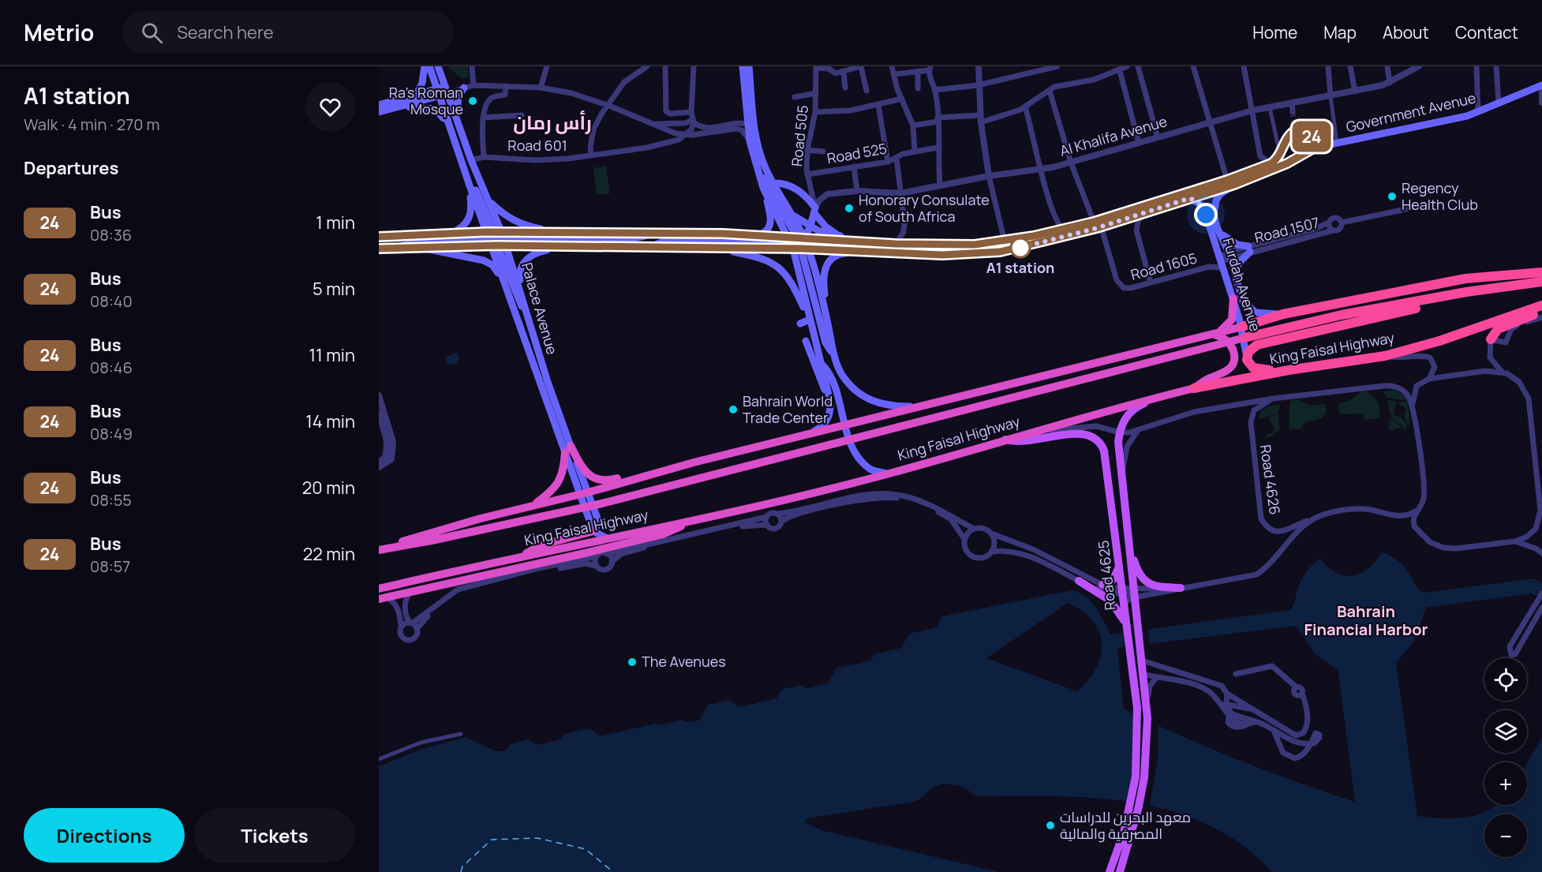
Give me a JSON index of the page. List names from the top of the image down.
{
  "streets": {
    "highway": ["King Faisal Highway"],
    "main road": [
      "Government Avenue",
      "Furdah Avenue",
      "Palace Avenue",
      "Road 4625"
    ],
    "street": [
      "Road 505",
      "Al Khalifa Avenue",
      "Road 601",
      "Road 525",
      "Road 1507",
      "Road 1605",
      "Road 4626"
    ]
  },
  "crossings": [
    ["Government Avenue", "Road 1605"],
    ["Government Avenue", "Furdah Avenue"],
    ["Government Avenue", "Palace Avenue"],
    ["Road 505", "Al Khalifa Avenue"],
    ["Road 505", "Road 525"],
    ["Al Khalifa Avenue", "Road 1605"],
    ["Road 601", "Palace Avenue"],
    ["Road 1507", "Road 1605"],
    ["Road 1507", "Furdah Avenue"],
    ["Road 1605", "Furdah Avenue"],
    ["Furdah Avenue", "King Faisal Highway"],
    ["Palace Avenue", "King Faisal Highway"],
    ["King Faisal Highway", "Road 4626"],
    ["King Faisal Highway", "Road 4625"],
    ["Road 4626", "Road 4625"]
  ],
  "districts": ["رأس رمان", "Bahrain Financial Harbor"],
  "places": [
    "Ra's Roman Mosque",
    "Regency Health Club",
    "Honorary Consulate of South Africa",
    "A1 station",
    "Bahrain World Trade Center",
    "The Avenues",
    "معهد البحرين للدراسات المصرفية والمالية"
  ],
  "lines": ["bus line 24"],
  "page": {
    "header": "Metrio",
    "search": "Search here",
    "nav": [
      "Home",
      "Map",
      "About",
      "Contact"
    ],
    "heading": [
      ["A1 station", "Walk · 4 min · 270 m"],
      "Departures"
    ],
    "on_map": "24",
    "list": [
      {
        "mark": "24",
        "name": "Bus",
        "note": "08:36",
        "value": "1 min"
      },
      {
        "mark": "24",
        "name": "Bus",
        "note": "08:40",
        "value": "5 min"
      },
      {
        "mark": "24",
        "name": "Bus",
        "note": "08:46",
        "value": "11 min"
      },
      {
        "mark": "24",
        "name": "Bus",
        "note": "08:49",
        "value": "14 min"
      },
      {
        "mark": "24",
        "name": "Bus",
        "note": "08:55",
        "value": "20 min"
      },
      {
        "mark": "24",
        "name": "Bus",
        "note": "08:57",
        "value": "22 min"
      }
    ],
    "map_buttons": ["+", "−"],
    "buttons": ["Directions", "Tickets"]
  }
}
